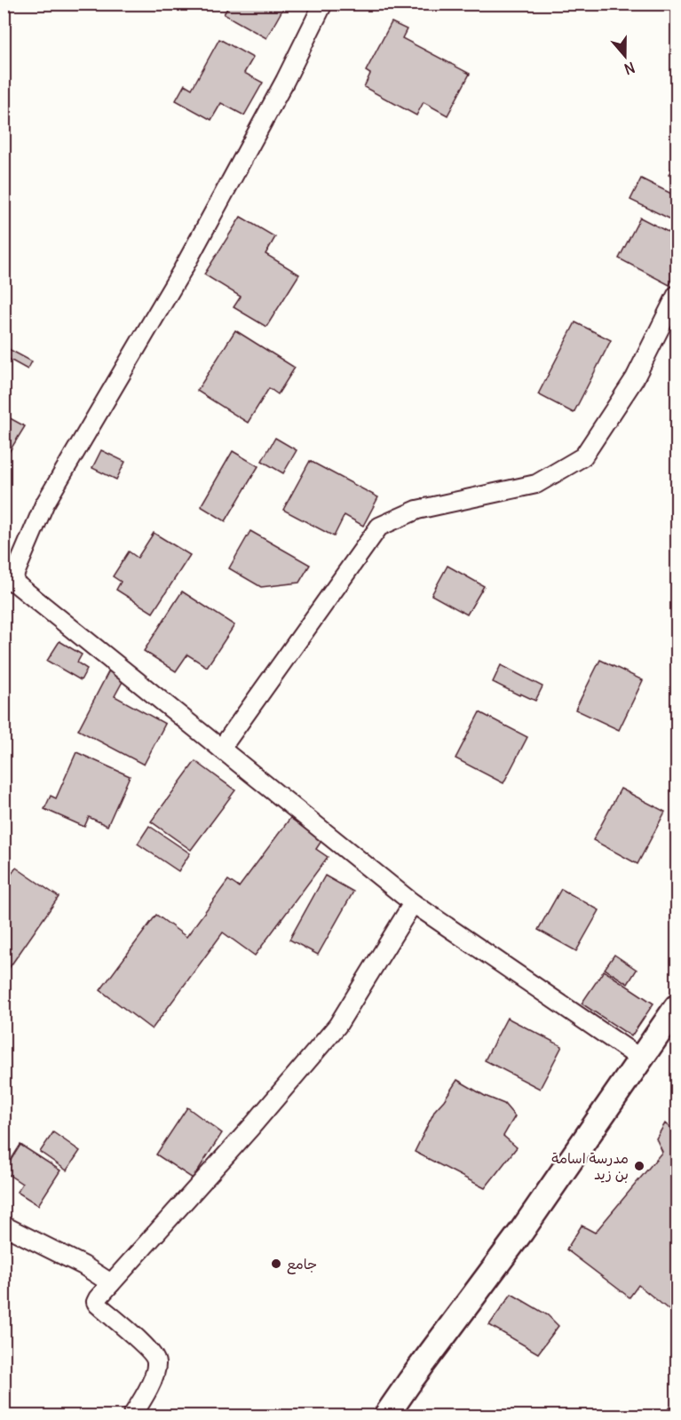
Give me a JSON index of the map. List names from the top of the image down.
{
  "places": ["مدرسة اسامة بن زيد", "جامع"],
  "north": "bottom"
}
